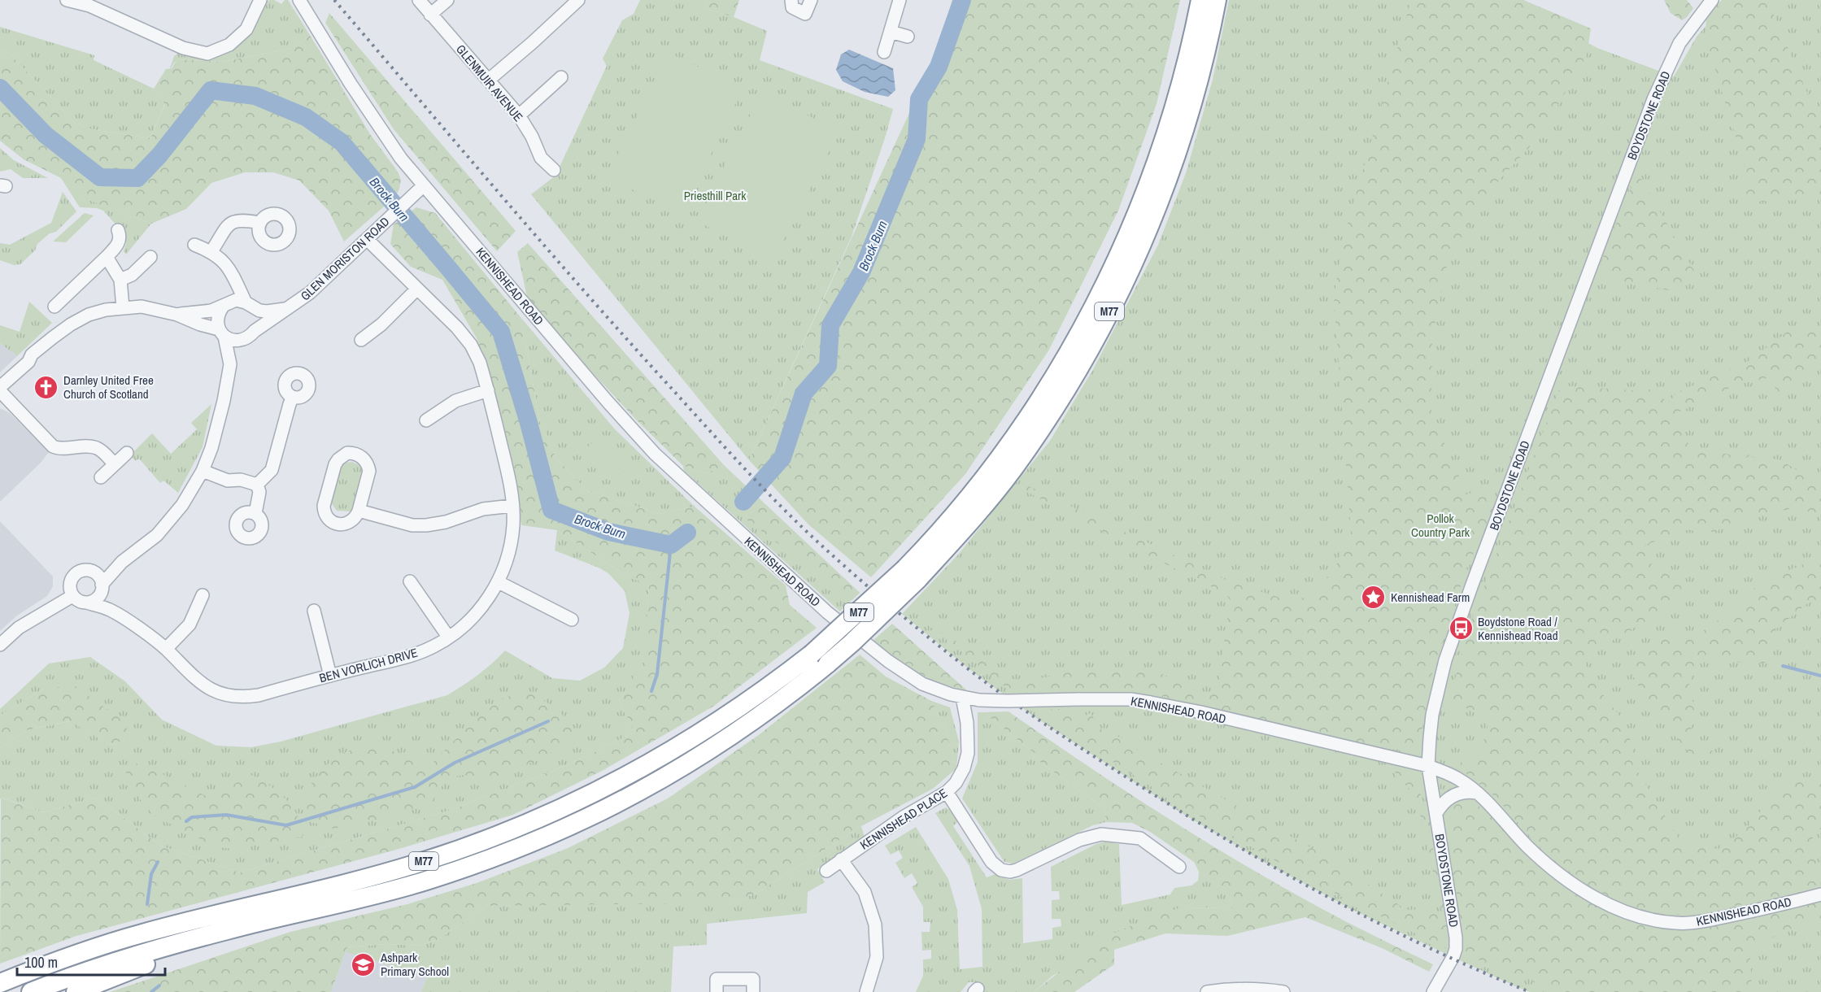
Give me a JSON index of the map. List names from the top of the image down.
{
  "streets": {
    "highway": ["M77"],
    "street": [
      "GLENMUIR AVENUE",
      "BOYDSTONE ROAD",
      "GLEN MORISTON ROAD",
      "KENNISHEAD ROAD",
      "BEN VORLICH DRIVE",
      "KENNISHEAD PLACE"
    ]
  },
  "crossings": [
    ["BOYDSTONE ROAD", "KENNISHEAD ROAD"],
    ["GLEN MORISTON ROAD", "KENNISHEAD ROAD"],
    ["GLEN MORISTON ROAD", "BEN VORLICH DRIVE"],
    ["KENNISHEAD ROAD", "KENNISHEAD PLACE"]
  ],
  "water": ["Brock Burn"],
  "parks": ["Priesthill Park", "Pollok Country Park"],
  "places": {
    "church": ["Darnley United Free Church of Scotland"],
    "place": ["Kennishead Farm"],
    "bus stop": ["Boydstone Road / Kennishead Road"],
    "school or university": ["Ashpark Primary School"]
  },
  "scale_bar": "100 m"
}
